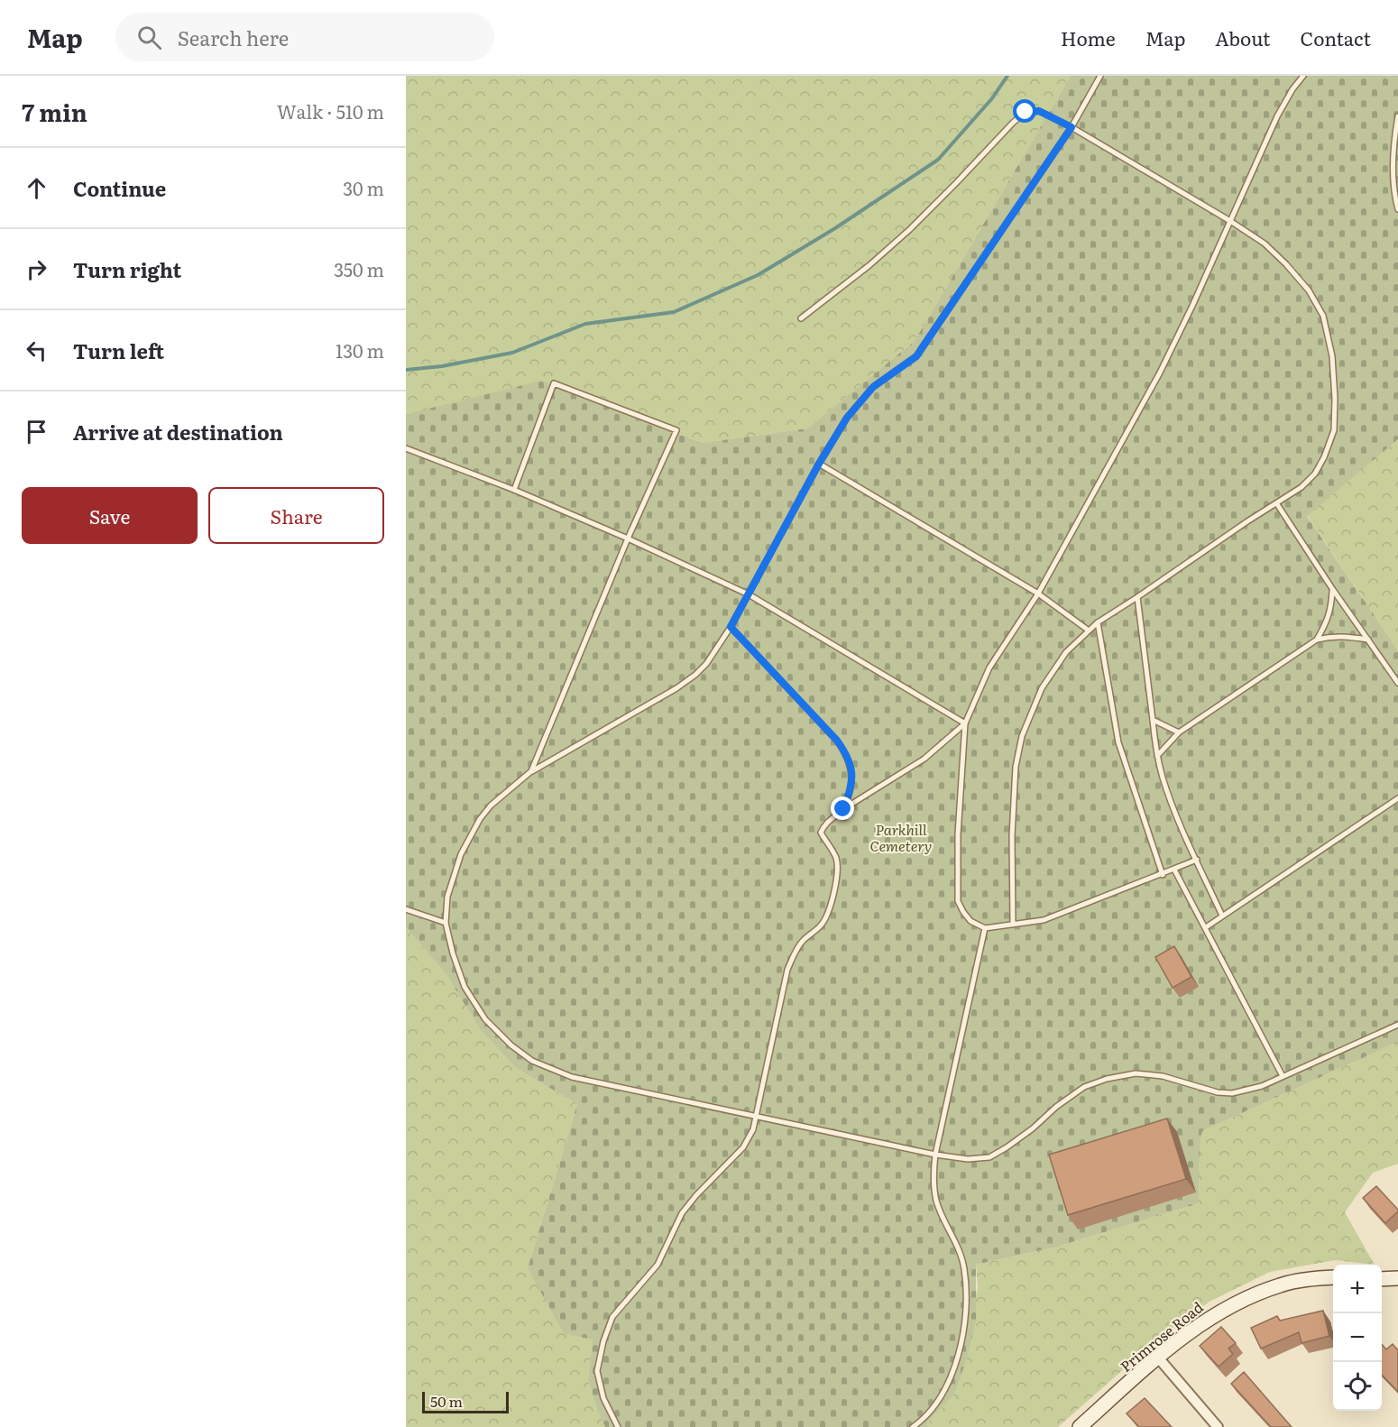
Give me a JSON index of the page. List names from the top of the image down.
{
  "streets": {
    "street": ["Primrose Road"]
  },
  "parks": ["Parkhill Cemetery"],
  "scale_bar": "50 m",
  "page": {
    "header": "Map",
    "search": "Search here",
    "nav": [
      "Home",
      "Map",
      "About",
      "Contact"
    ],
    "heading": ["7 min", "Walk · 510 m"],
    "list": [
      ["Continue", "30 m"],
      ["Turn right", "350 m"],
      ["Turn left", "130 m"],
      "Arrive at destination"
    ],
    "buttons": ["Save", "Share"],
    "map_buttons": ["+", "−"],
    "scale": "50 m"
  }
}
